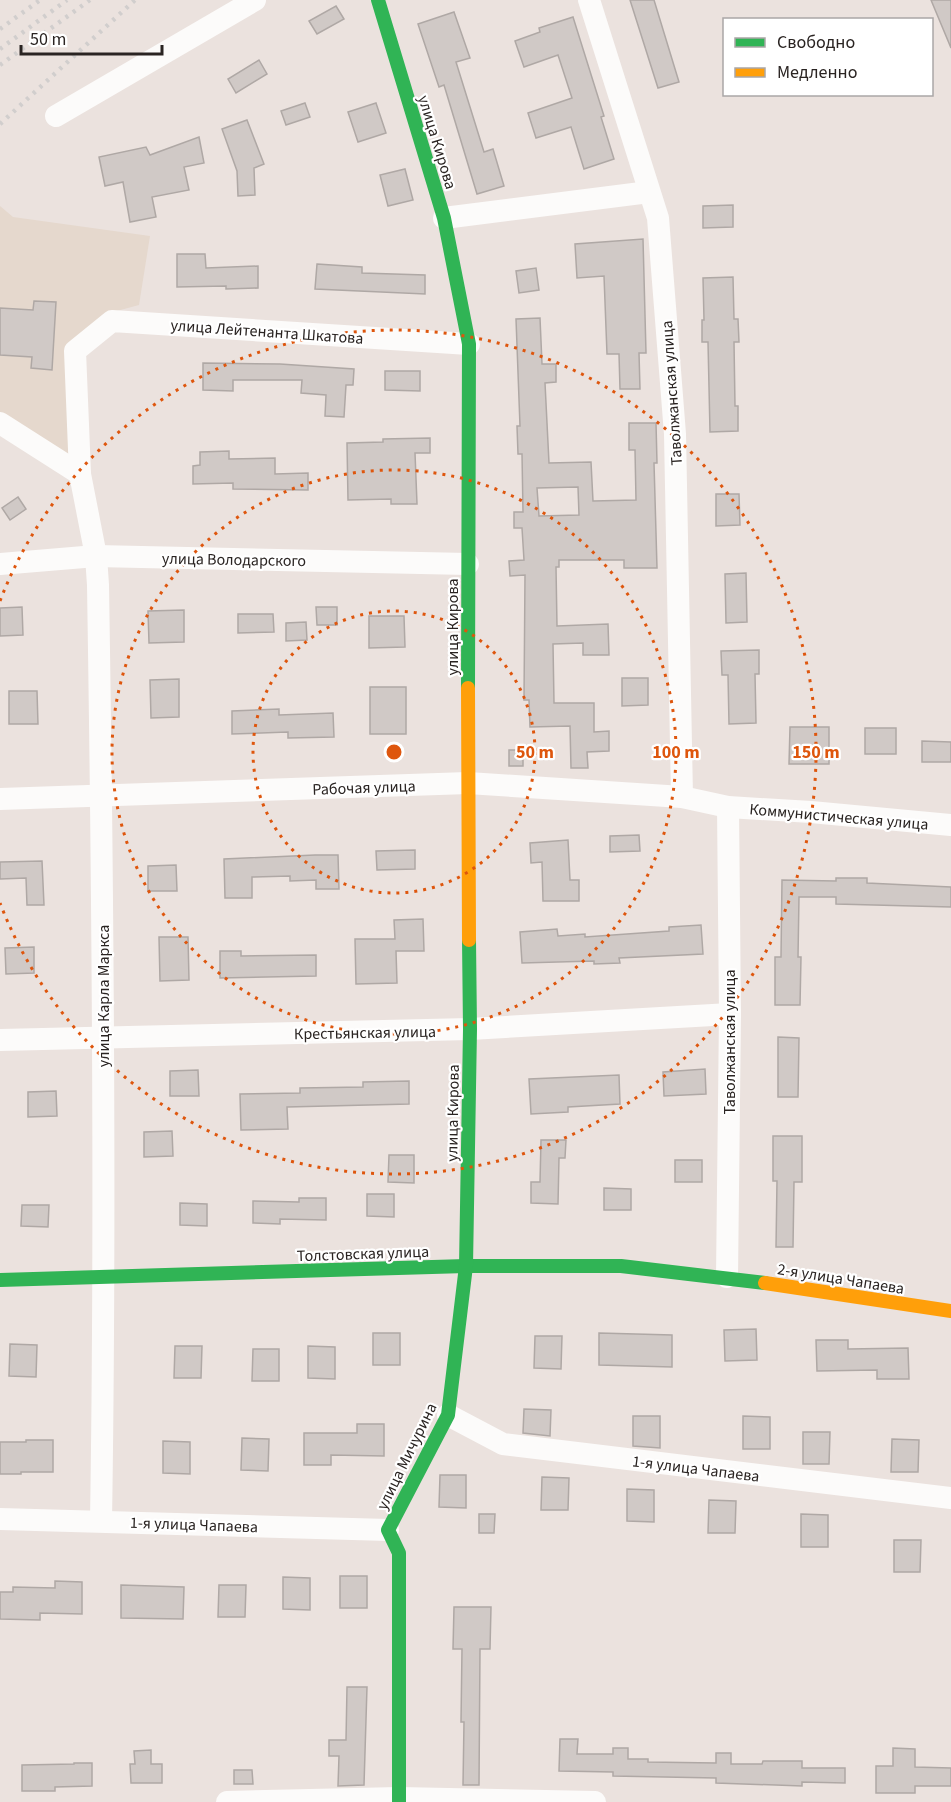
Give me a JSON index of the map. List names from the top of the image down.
{
  "streets": {
    "street": [
      "улица Кирова",
      "улица Лейтенанта Шкатова",
      "Таволжанская улица",
      "улица Володарского",
      "Рабочая улица",
      "Коммунистическая улица",
      "улица Карла Маркса",
      "Крестьянская улица",
      "Толстовская улица",
      "2-я улица Чапаева",
      "улица Мичурина",
      "1-я улица Чапаева"
    ]
  },
  "crossings": [
    ["улица Кирова", "улица Лейтенанта Шкатова"],
    ["улица Кирова", "улица Володарского"],
    ["улица Кирова", "Рабочая улица"],
    ["улица Кирова", "Крестьянская улица"],
    ["улица Кирова", "Толстовская улица"],
    ["улица Кирова", "улица Мичурина"],
    ["улица Лейтенанта Шкатова", "улица Карла Маркса"],
    ["Таволжанская улица", "Рабочая улица"],
    ["Таволжанская улица", "Коммунистическая улица"],
    ["Таволжанская улица", "Крестьянская улица"],
    ["Таволжанская улица", "Толстовская улица"],
    ["Таволжанская улица", "2-я улица Чапаева"],
    ["улица Володарского", "улица Карла Маркса"],
    ["Рабочая улица", "Коммунистическая улица"],
    ["Рабочая улица", "улица Карла Маркса"],
    ["улица Карла Маркса", "Крестьянская улица"],
    ["улица Карла Маркса", "Толстовская улица"],
    ["улица Карла Маркса", "1-я улица Чапаева"],
    ["Толстовская улица", "2-я улица Чапаева"],
    ["Толстовская улица", "улица Мичурина"],
    ["улица Мичурина", "1-я улица Чапаева"]
  ],
  "legend": ["Свободно", "Медленно"],
  "scale_bar": "50 m",
  "rings": ["50 m", "100 m", "150 m"]
}
